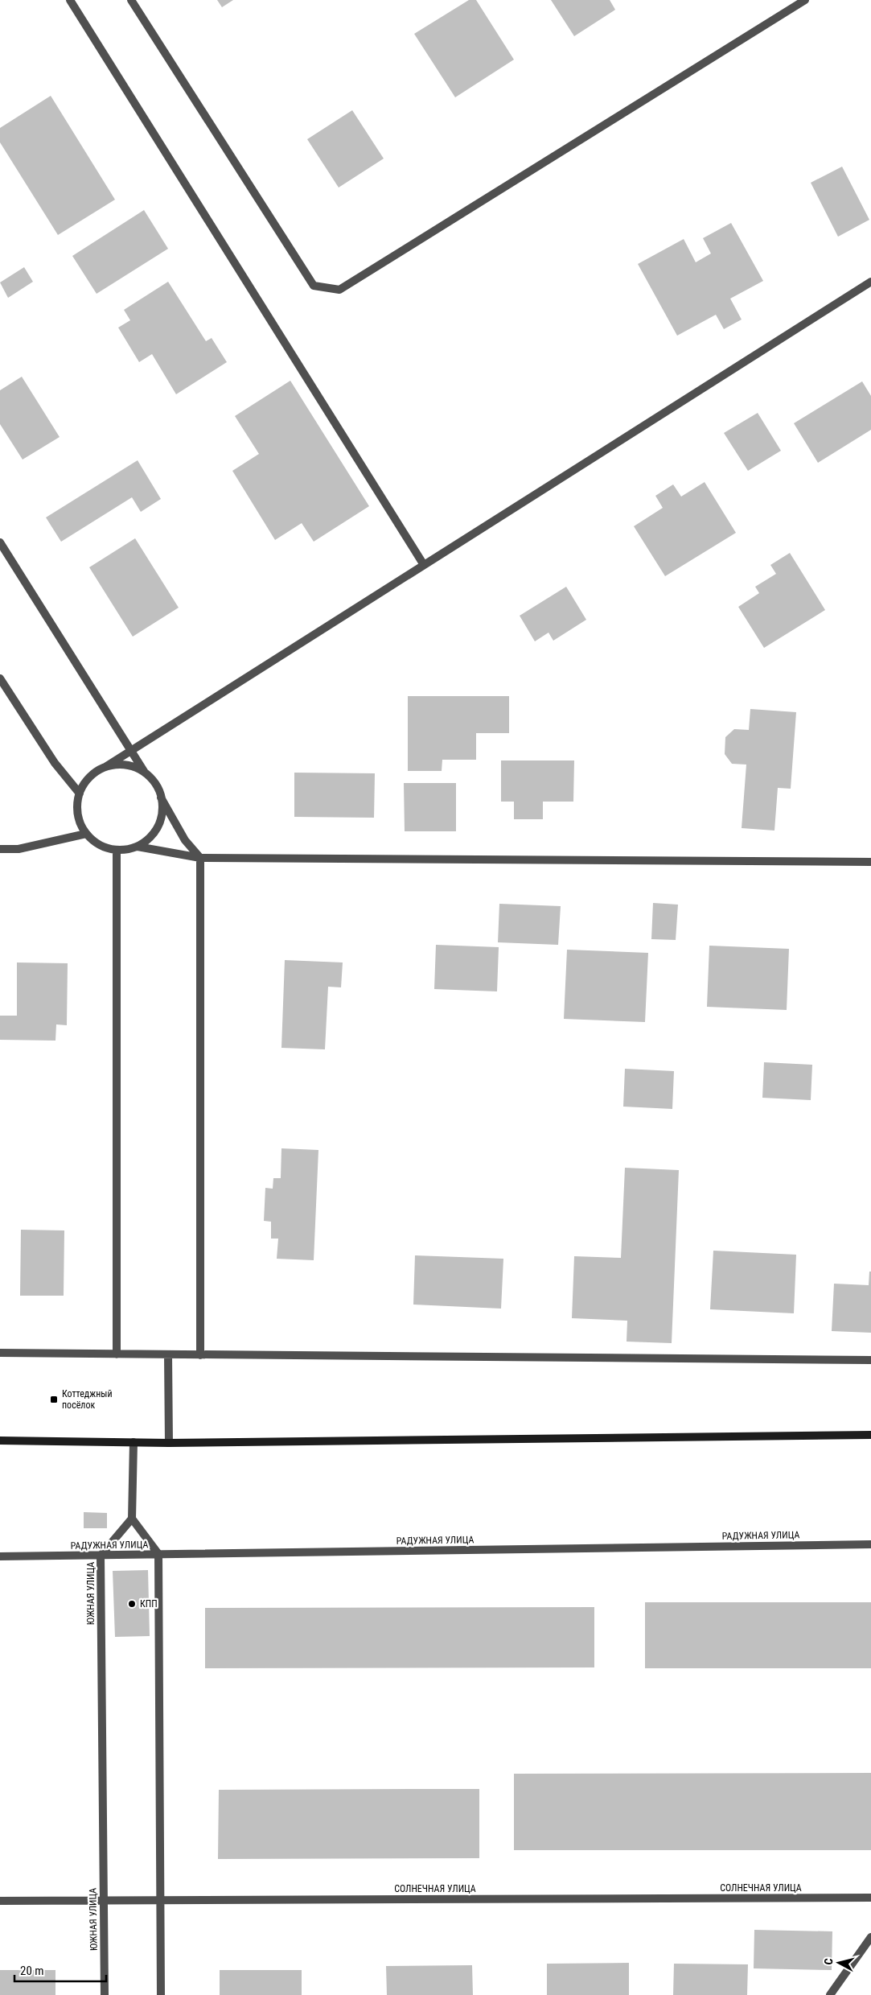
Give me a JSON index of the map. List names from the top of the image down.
{
  "streets": {
    "street": ["РАДУЖНАЯ УЛИЦА", "ЮЖНАЯ УЛИЦА", "СОЛНЕЧНАЯ УЛИЦА"]
  },
  "crossings": [
    ["РАДУЖНАЯ УЛИЦА", "ЮЖНАЯ УЛИЦА"],
    ["ЮЖНАЯ УЛИЦА", "СОЛНЕЧНАЯ УЛИЦА"]
  ],
  "places": {
    "transit": ["Коттеджный посёлок"],
    "other": ["КПП"]
  },
  "scale_bar": "20 m",
  "north": "left"
}
